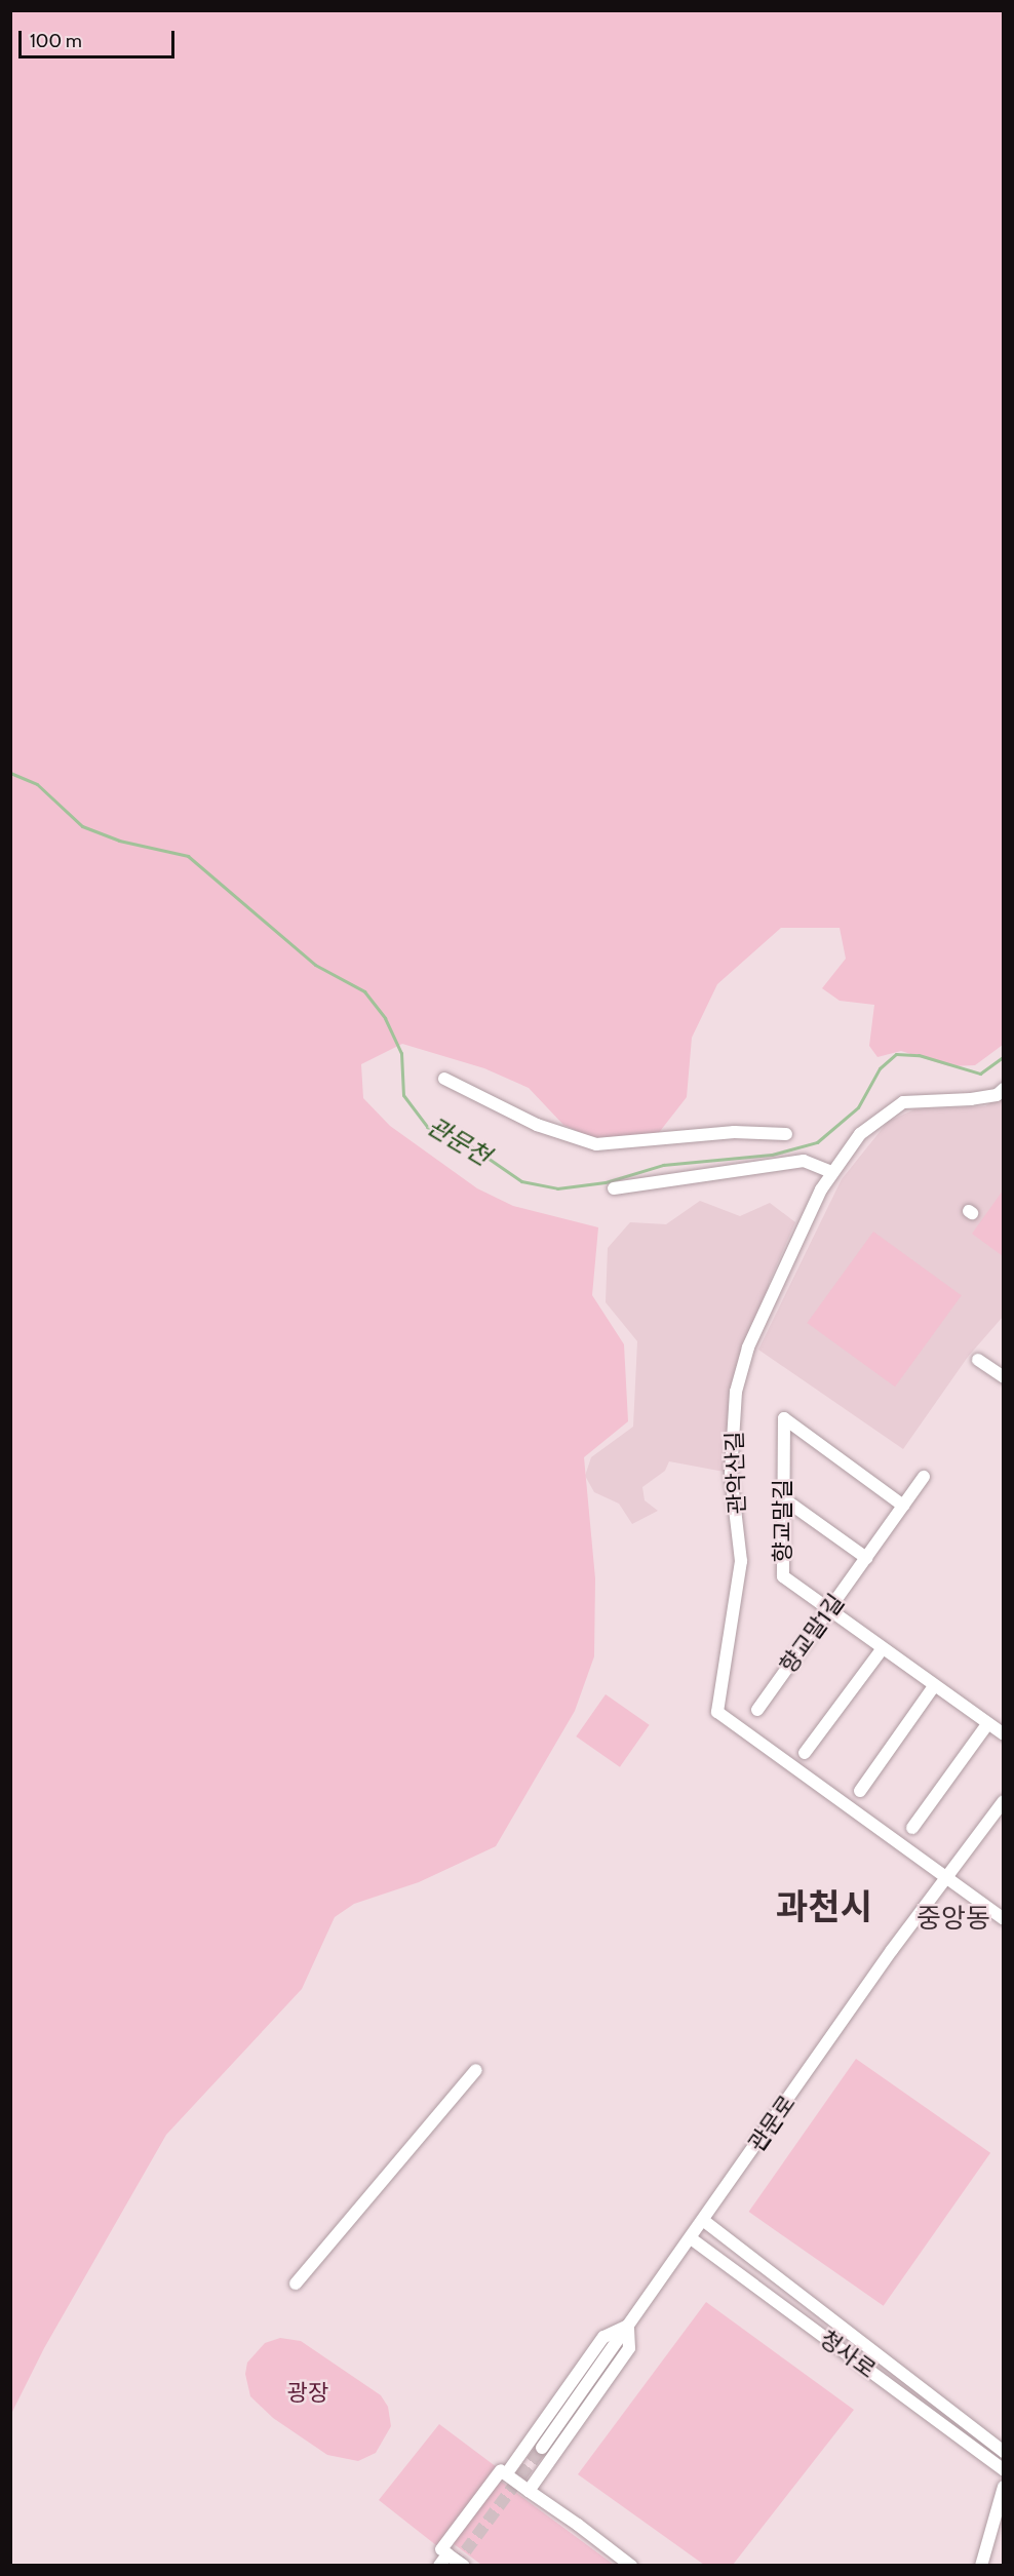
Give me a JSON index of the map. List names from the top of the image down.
{
  "streets": {
    "street": [
      "관악산길",
      "향교말길",
      "향교말1길",
      "관문로",
      "청사로"
    ]
  },
  "crossings": [
    ["관악산길", "관문로"],
    ["향교말길", "향교말1길"],
    ["관문로", "청사로"]
  ],
  "districts": ["과천시", "중앙동"],
  "water": ["관문천"],
  "parks": ["광장"],
  "scale_bar": "100 m"
}
